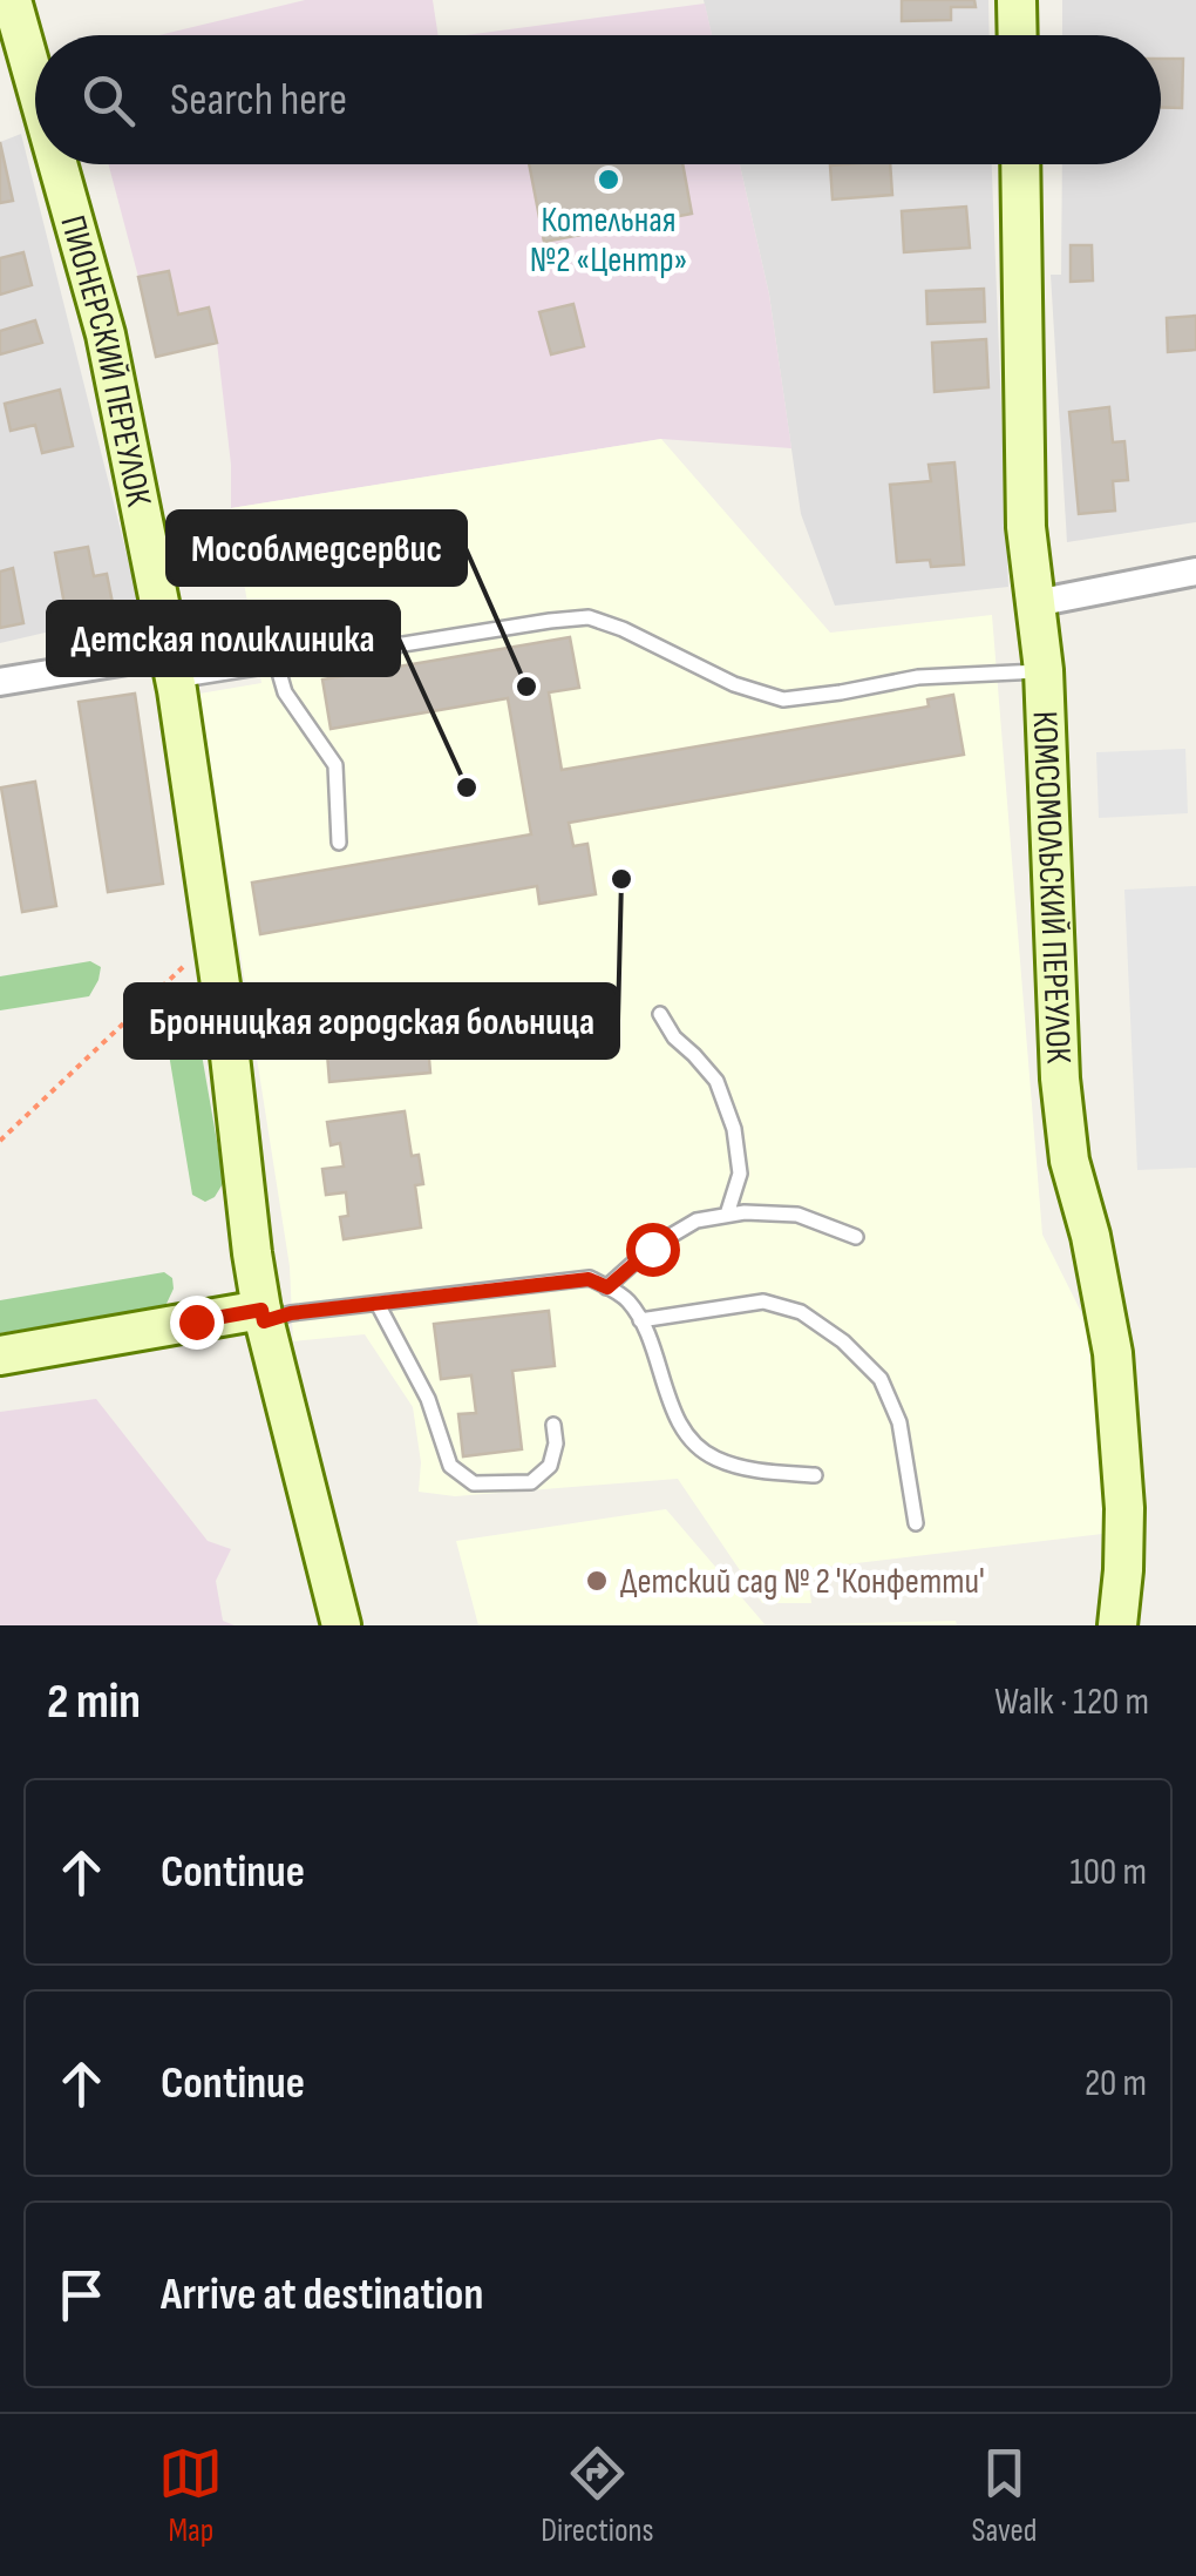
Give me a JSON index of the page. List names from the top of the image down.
{
  "streets": {
    "street": ["ПИОНЕРСКИЙ ПЕРЕУЛОК", "КОМСОМОЛЬСКИЙ ПЕРЕУЛОК"]
  },
  "places": [
    "Котельная №2 «Центр»",
    "Мособлмедсервис",
    "Детская поликлиника",
    "Бронницкая городская больница",
    "Детский сад № 2 'Конфетти'"
  ],
  "page": {
    "search": "Search here",
    "heading": ["2 min", "Walk · 120 m"],
    "list": [
      ["Continue", "100 m"],
      ["Continue", "20 m"],
      "Arrive at destination"
    ],
    "nav": ["Map", "Directions", "Saved"]
  }
}
